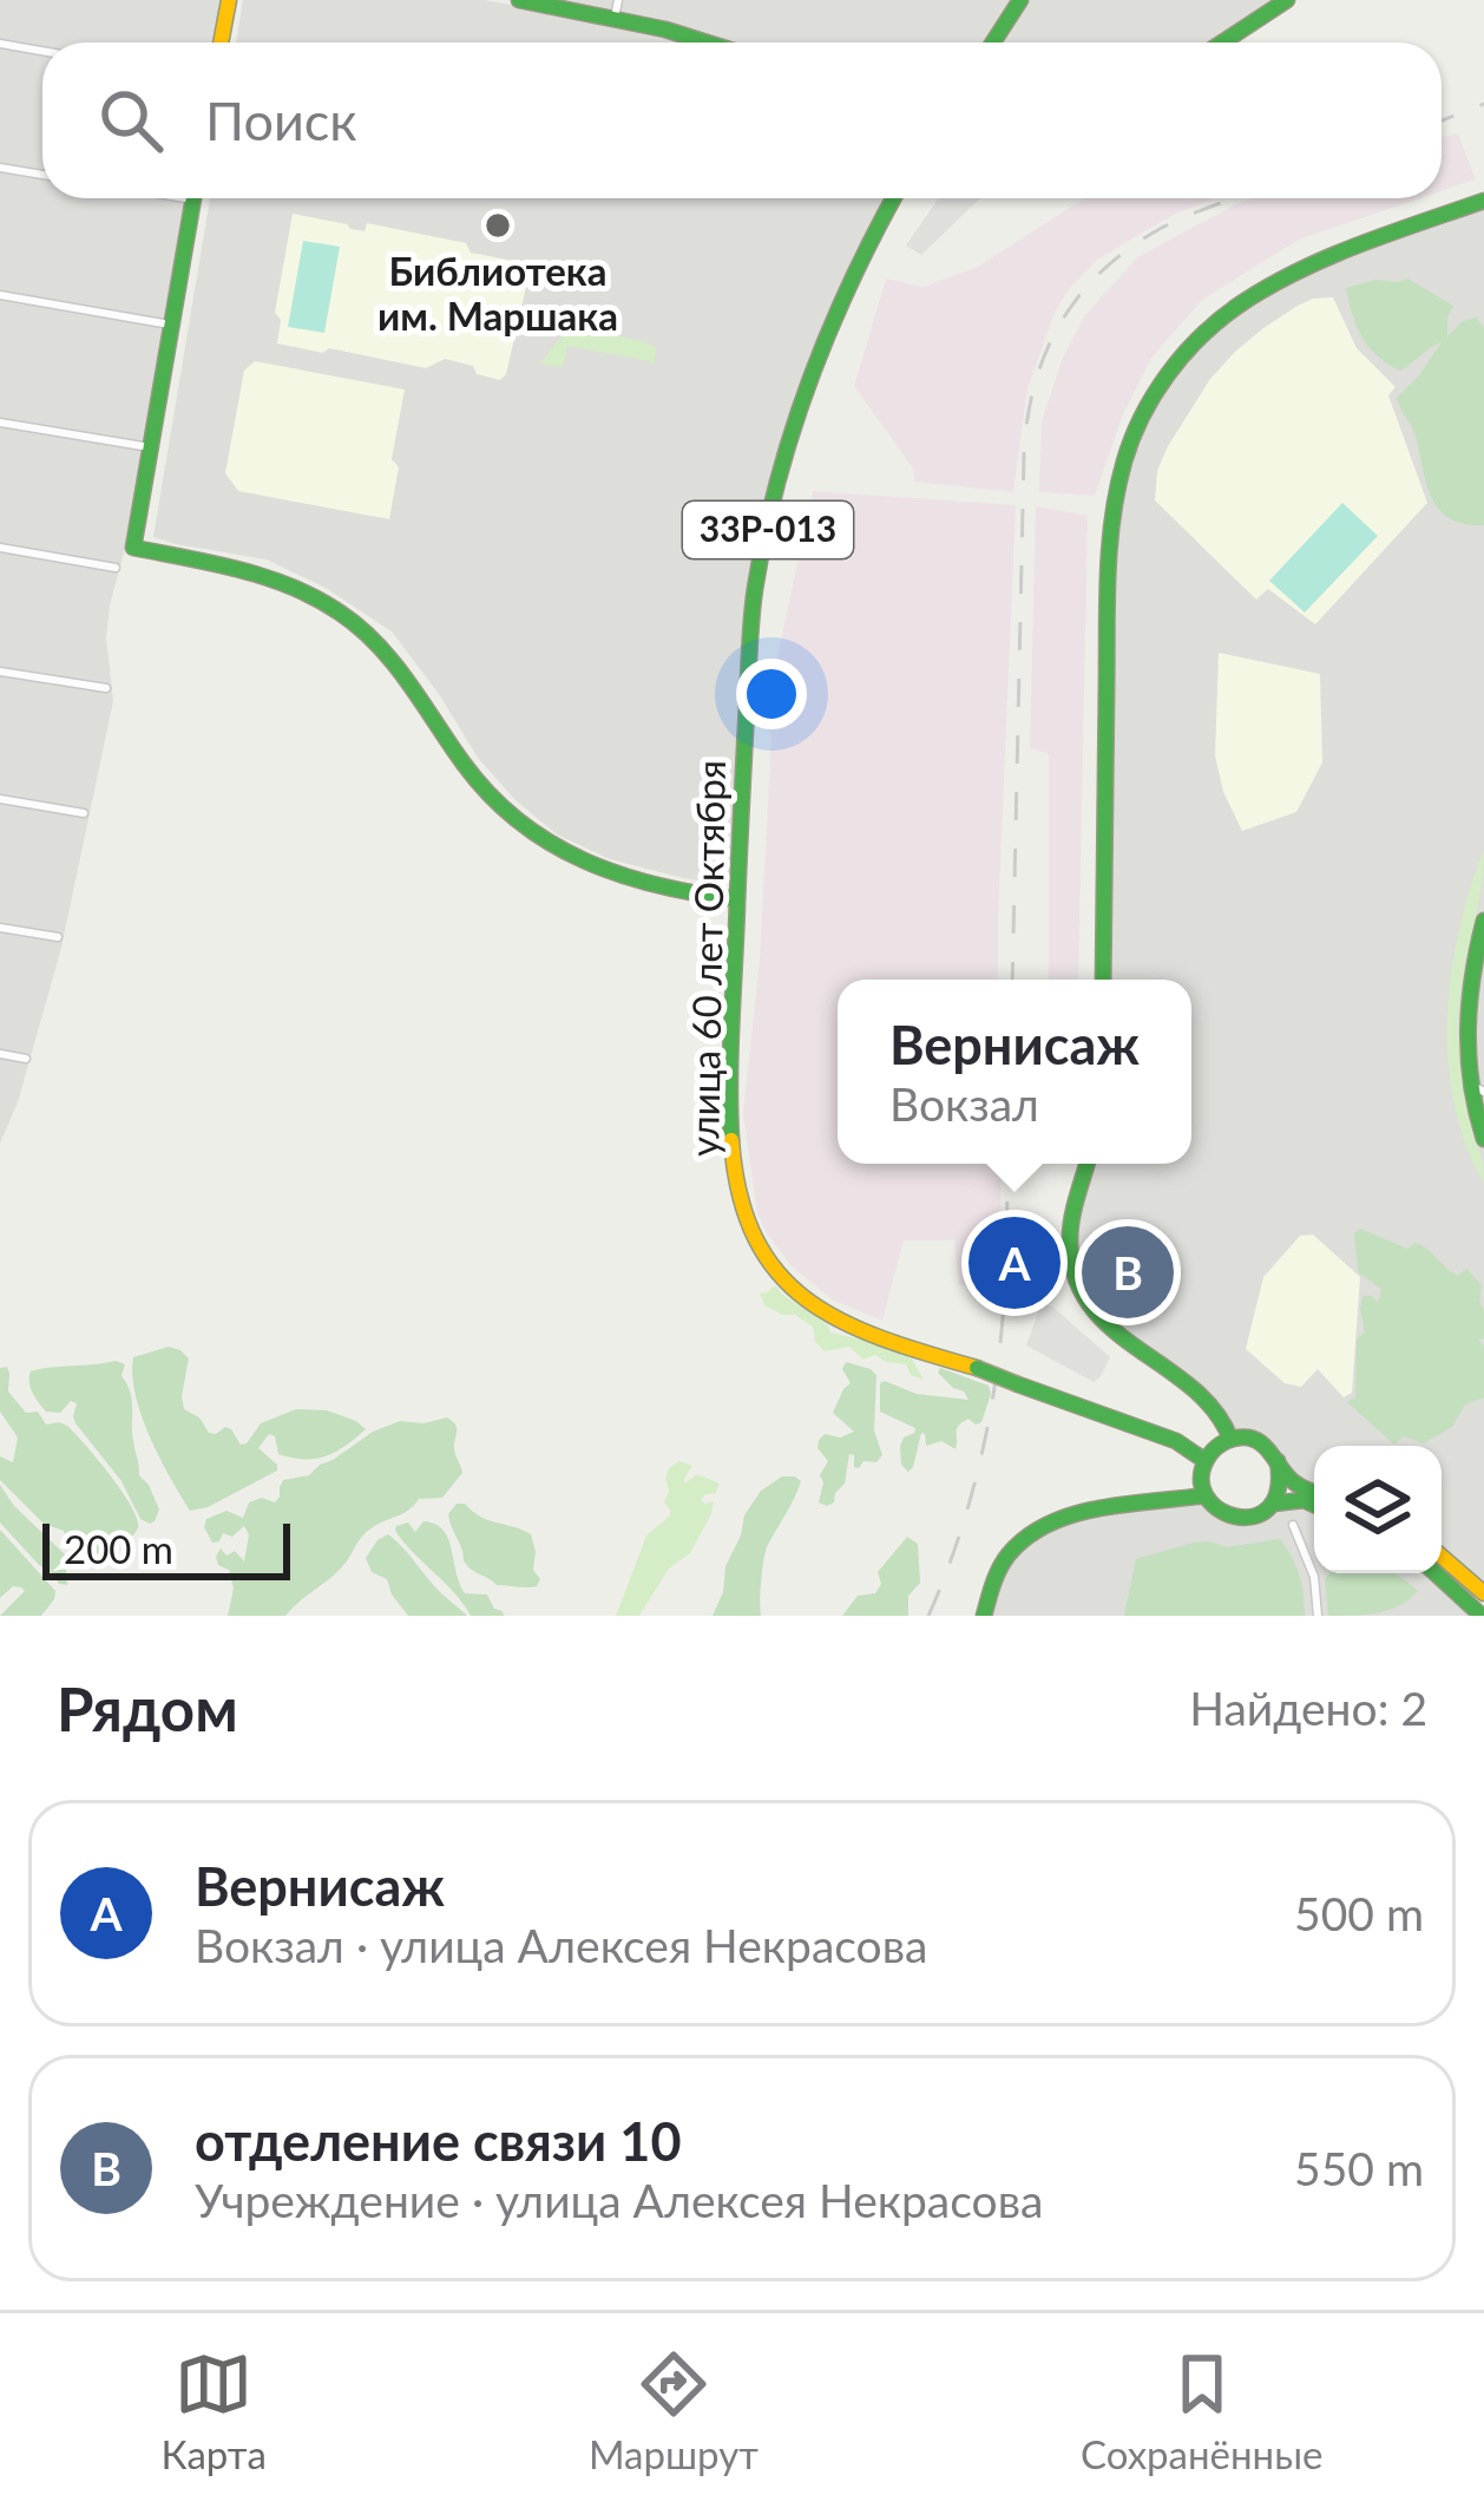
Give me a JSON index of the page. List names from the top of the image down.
{
  "streets": {
    "street": ["33Р-013", "улица 60 лет Октября"]
  },
  "places": ["Библиотека им. Маршака"],
  "scale_bar": "200 m",
  "page": {
    "search": "Поиск",
    "popup": ["Вернисаж", "Вокзал"],
    "pins": ["A", "B"],
    "scale": "200 m",
    "heading": ["Рядом", "Найдено: 2"],
    "list": [
      {
        "mark": "A",
        "name": "Вернисаж",
        "note": "Вокзал · улица Алексея Некрасова",
        "value": "500 m"
      },
      {
        "mark": "B",
        "name": "отделение связи 10",
        "note": "Учреждение · улица Алексея Некрасова",
        "value": "550 m"
      }
    ],
    "nav": ["Карта", "Маршрут", "Сохранённые"]
  }
}
